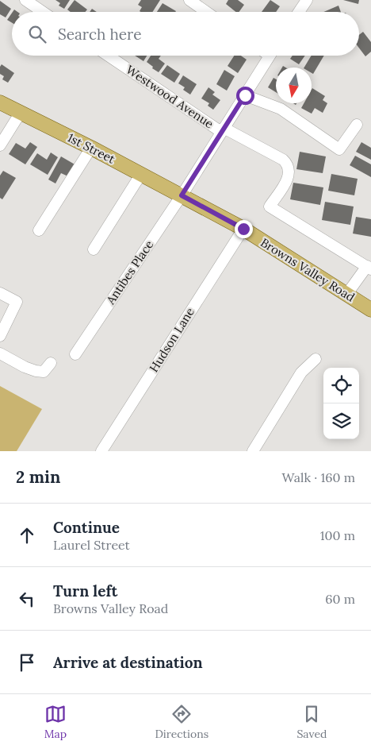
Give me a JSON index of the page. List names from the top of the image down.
{
  "streets": {
    "main road": ["1st Street", "Browns Valley Road"],
    "street": ["Westwood Avenue", "Antibes Place", "Hudson Lane"]
  },
  "crossings": [
    ["Westwood Avenue", "Antibes Place"],
    ["1st Street", "Browns Valley Road"],
    ["1st Street", "Antibes Place"],
    ["Browns Valley Road", "Antibes Place"],
    ["Browns Valley Road", "Hudson Lane"]
  ],
  "north": "bottom",
  "page": {
    "search": "Search here",
    "heading": ["2 min", "Walk · 160 m"],
    "list": [
      ["Continue", "Laurel Street", "100 m"],
      ["Turn left", "Browns Valley Road", "60 m"],
      "Arrive at destination"
    ],
    "nav": ["Map", "Directions", "Saved"]
  }
}
